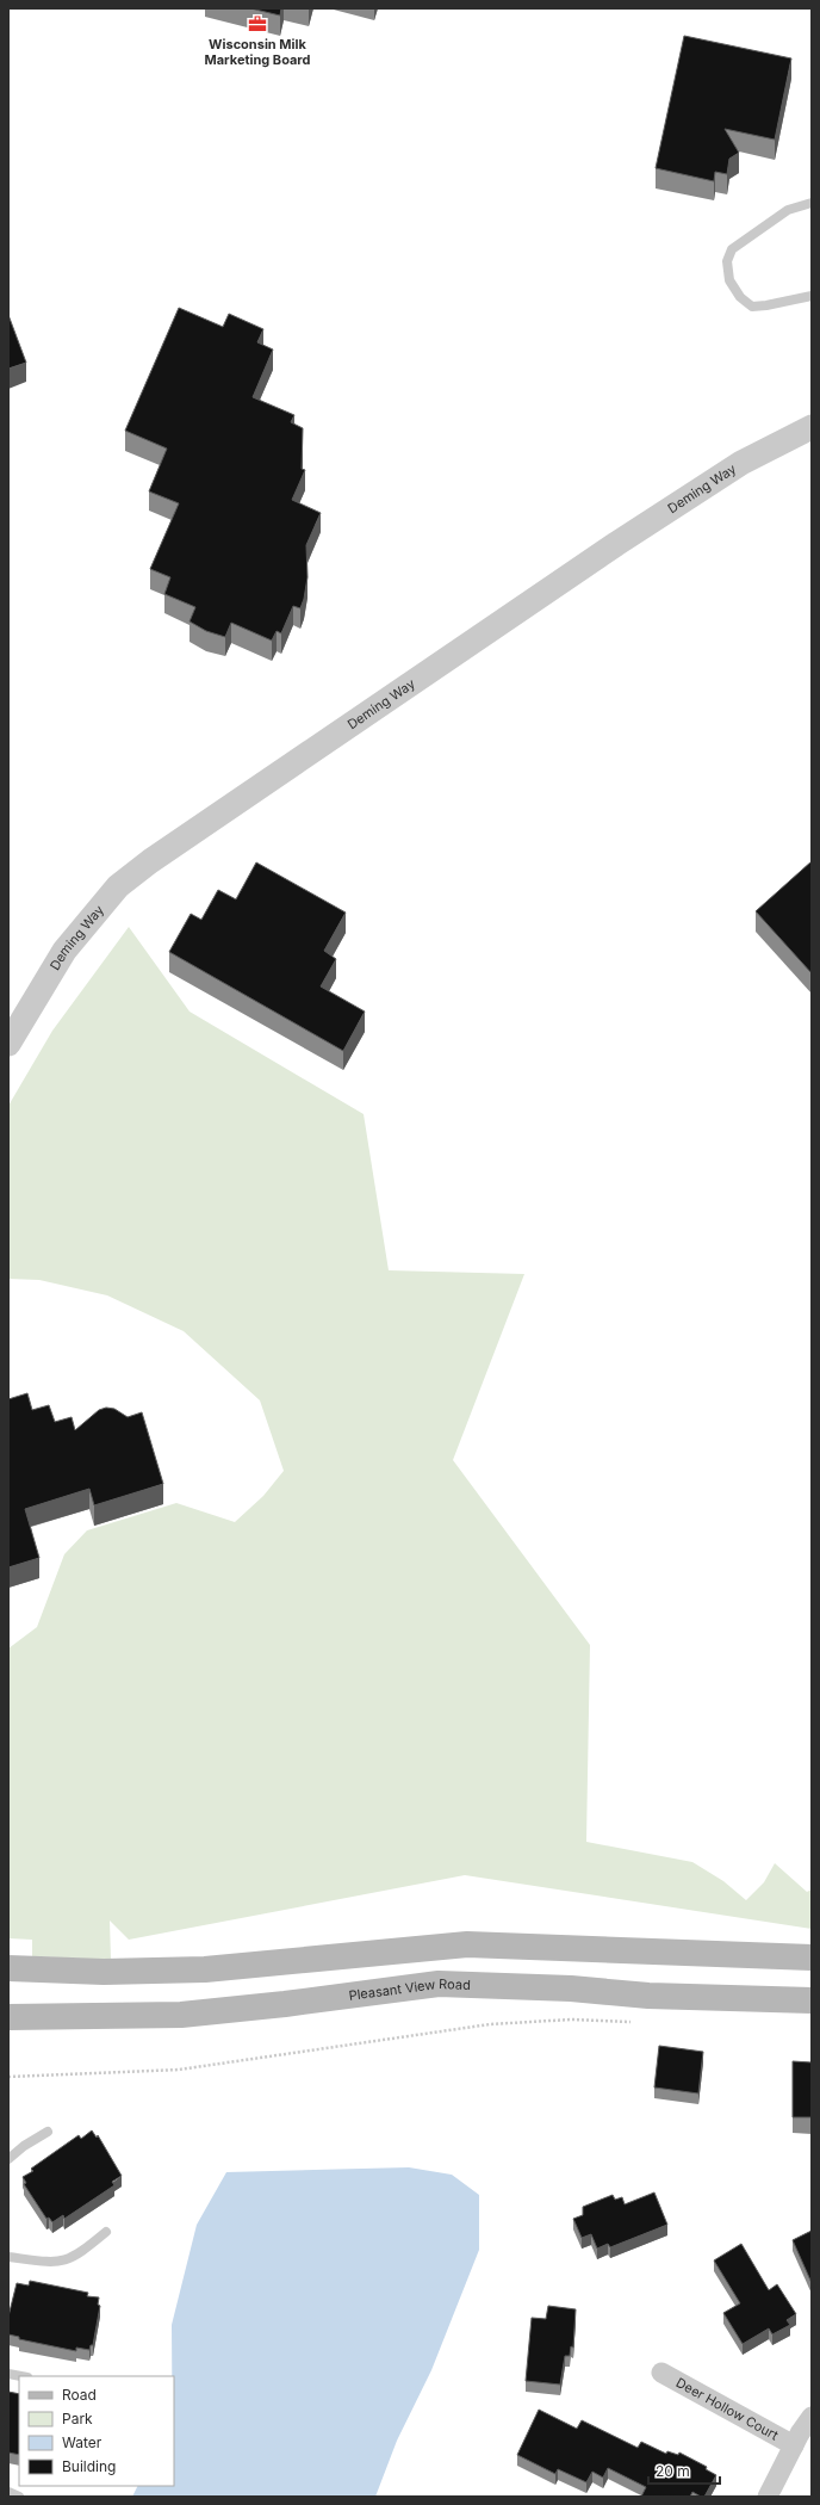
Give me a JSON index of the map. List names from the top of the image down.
{
  "streets": {
    "main road": ["Pleasant View Road"],
    "street": ["Deming Way", "Deer Hollow Court"]
  },
  "places": {
    "office": ["Wisconsin Milk Marketing Board"]
  },
  "legend": [
    "Road",
    "Park",
    "Water",
    "Building"
  ],
  "scale_bar": "20 m"
}
